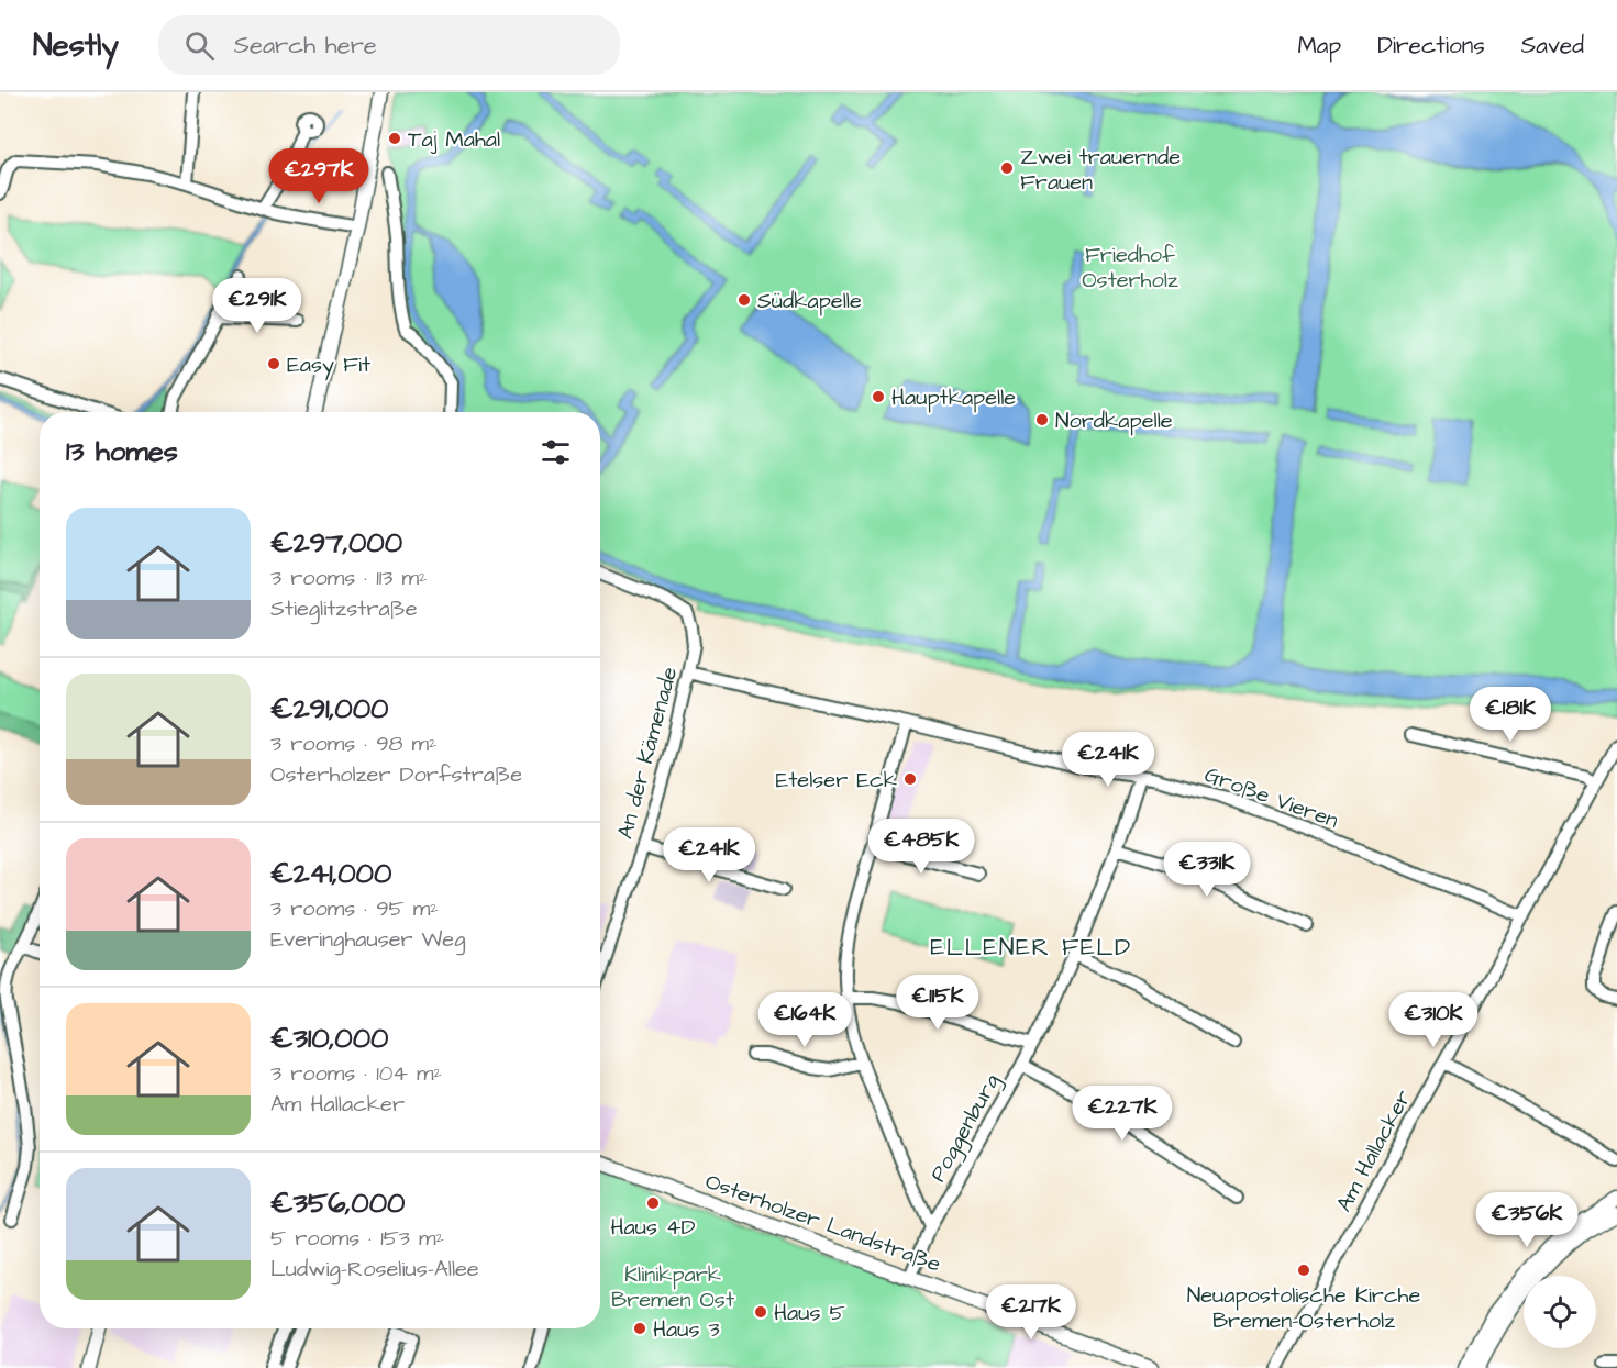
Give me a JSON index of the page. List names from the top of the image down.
{
  "streets": {
    "main road": ["Osterholzer Landstraße"],
    "street": [
      "An der Kämenade",
      "Große Vieren",
      "Poggenburg",
      "Am Hallacker"
    ]
  },
  "crossings": [
    ["An der Kämenade", "Große Vieren"],
    ["Große Vieren", "Poggenburg"],
    ["Große Vieren", "Am Hallacker"],
    ["Poggenburg", "Osterholzer Landstraße"]
  ],
  "districts": ["ELLENER FELD"],
  "parks": ["Friedhof Osterholz", "Klinikpark Bremen Ost"],
  "places": [
    "Taj Mahal",
    "Zwei trauernde Frauen",
    "Südkapelle",
    "Easy Fit",
    "Hauptkapelle",
    "Nordkapelle",
    "Etelser Eck",
    "Haus 4D",
    "Neuapostolische Kirche Bremen-Osterholz",
    "Haus 5",
    "Haus 3"
  ],
  "page": {
    "header": "Nestly",
    "search": "Search here",
    "nav": ["Map", "Directions", "Saved"],
    "price": [
      "€297K",
      "€291K",
      "€181K",
      "€241K",
      "€485K",
      "€241K",
      "€331K",
      "€115K",
      "€164K",
      "€310K",
      "€227K",
      "€356K",
      "€217K"
    ],
    "heading": "13 homes",
    "list": [
      {
        "name": "€297,000",
        "note": "3 rooms · 113 m² · Stieglitzstraße"
      },
      {
        "name": "€291,000",
        "note": "3 rooms · 98 m² · Osterholzer Dorfstraße"
      },
      {
        "name": "€241,000",
        "note": "3 rooms · 95 m² · Everinghauser Weg"
      },
      {
        "name": "€310,000",
        "note": "3 rooms · 104 m² · Am Hallacker"
      },
      {
        "name": "€356,000",
        "note": "5 rooms · 153 m² · Ludwig-Roselius-Allee"
      }
    ]
  }
}
